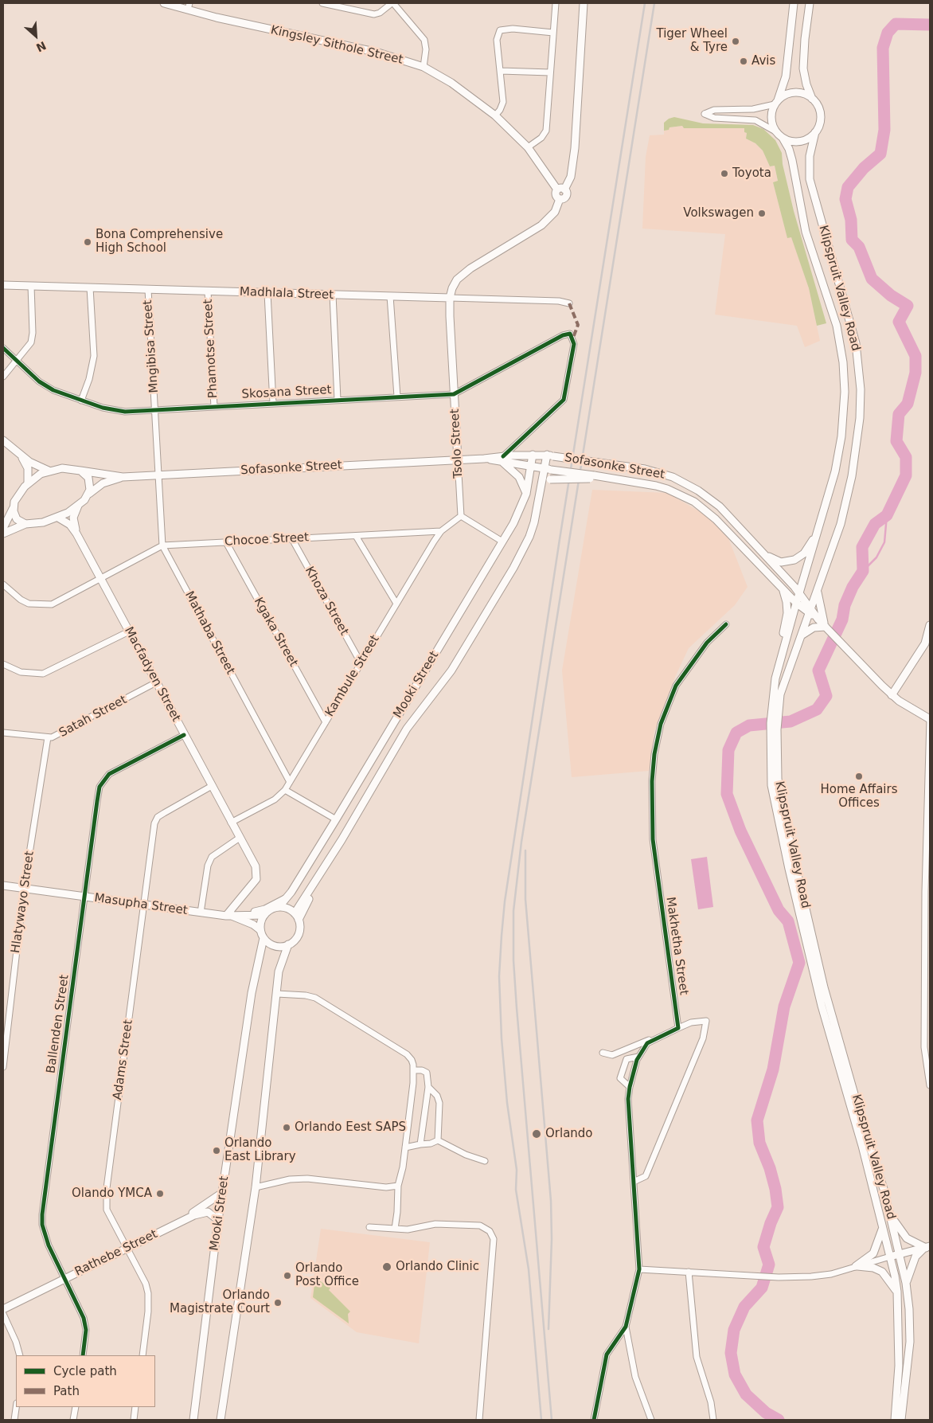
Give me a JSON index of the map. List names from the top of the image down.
{
  "streets": {
    "main road": [
      "Kingsley Sithole Street",
      "Klipspruit Valley Road",
      "Madhlala Street",
      "Tsolo Street",
      "Sofasonke Street",
      "Macfadyen Street",
      "Mooki Street",
      "Masupha Street",
      "Rathebe Street"
    ],
    "street": [
      "Mngibisa Street",
      "Phamotse Street",
      "Skosana Street",
      "Chocoe Street",
      "Khoza Street",
      "Kgaka Street",
      "Mathaba Street",
      "Kambule Street",
      "Satah Street",
      "Hlatywayo Street",
      "Makhetha Street",
      "Ballenden Street",
      "Adams Street"
    ]
  },
  "crossings": [
    ["Klipspruit Valley Road", "Sofasonke Street"],
    ["Madhlala Street", "Mngibisa Street"],
    ["Madhlala Street", "Phamotse Street"],
    ["Madhlala Street", "Tsolo Street"],
    ["Mngibisa Street", "Skosana Street"],
    ["Mngibisa Street", "Sofasonke Street"],
    ["Mngibisa Street", "Mathaba Street"],
    ["Phamotse Street", "Skosana Street"],
    ["Skosana Street", "Tsolo Street"],
    ["Skosana Street", "Sofasonke Street"],
    ["Tsolo Street", "Sofasonke Street"],
    ["Tsolo Street", "Kambule Street"],
    ["Sofasonke Street", "Mathaba Street"],
    ["Sofasonke Street", "Macfadyen Street"],
    ["Sofasonke Street", "Mooki Street"],
    ["Chocoe Street", "Khoza Street"],
    ["Chocoe Street", "Kgaka Street"],
    ["Chocoe Street", "Mathaba Street"],
    ["Chocoe Street", "Macfadyen Street"],
    ["Chocoe Street", "Kambule Street"],
    ["Khoza Street", "Kambule Street"],
    ["Kgaka Street", "Kambule Street"],
    ["Mathaba Street", "Kambule Street"],
    ["Macfadyen Street", "Kambule Street"],
    ["Macfadyen Street", "Satah Street"],
    ["Macfadyen Street", "Masupha Street"],
    ["Macfadyen Street", "Ballenden Street"],
    ["Macfadyen Street", "Adams Street"],
    ["Mooki Street", "Masupha Street"],
    ["Mooki Street", "Rathebe Street"],
    ["Satah Street", "Hlatywayo Street"],
    ["Hlatywayo Street", "Masupha Street"],
    ["Masupha Street", "Ballenden Street"],
    ["Masupha Street", "Adams Street"],
    ["Ballenden Street", "Rathebe Street"],
    ["Adams Street", "Rathebe Street"]
  ],
  "places": [
    "Tiger Wheel & Tyre",
    "Avis",
    "Toyota",
    "Volkswagen",
    "Bona Comprehensive High School",
    "Home Affairs Offices",
    "Orlando Eest SAPS",
    "Orlando",
    "Orlando East Library",
    "Olando YMCA",
    "Orlando Clinic",
    "Orlando Post Office",
    "Orlando Magistrate Court"
  ],
  "legend": ["Cycle path", "Path"],
  "north": "bottom right"
}
